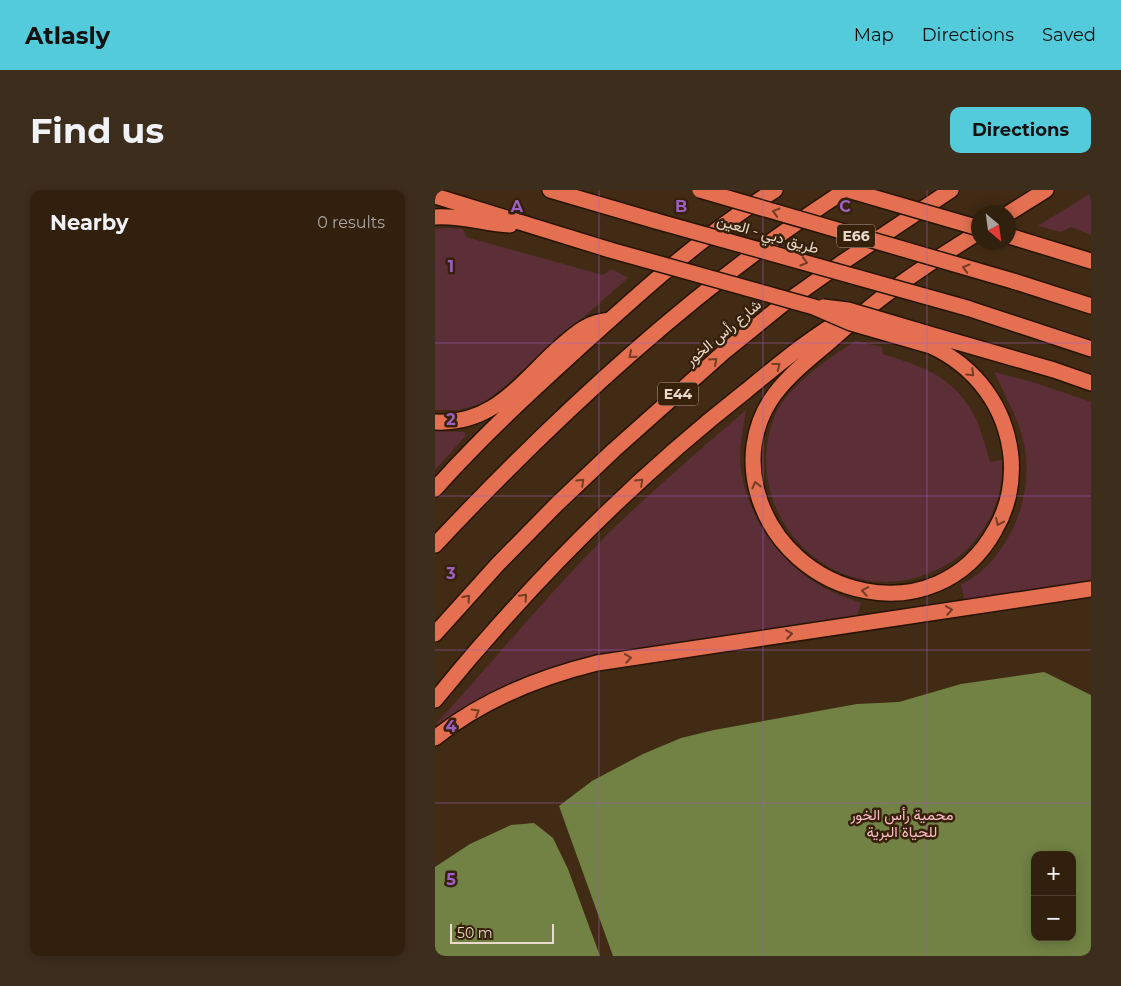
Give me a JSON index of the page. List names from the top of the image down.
{
  "streets": {
    "highway": [
      "طريق دبي - العين",
      "E66",
      "شارع رأس الخور",
      "E44"
    ]
  },
  "parks": ["محمية رأس الخور للحياة البرية"],
  "scale_bar": "50 m",
  "north": "bottom right",
  "page": {
    "header": "Atlasly",
    "nav": ["Map", "Directions", "Saved"],
    "buttons": "Directions",
    "title": "Find us",
    "heading": ["Nearby", "0 results"],
    "map_buttons": ["+", "−"],
    "scale": "50 m"
  },
  "grid": {
    "columns": ["A", "B", "C"],
    "rows": [
      "1",
      "2",
      "3",
      "4",
      "5"
    ]
  }
}
